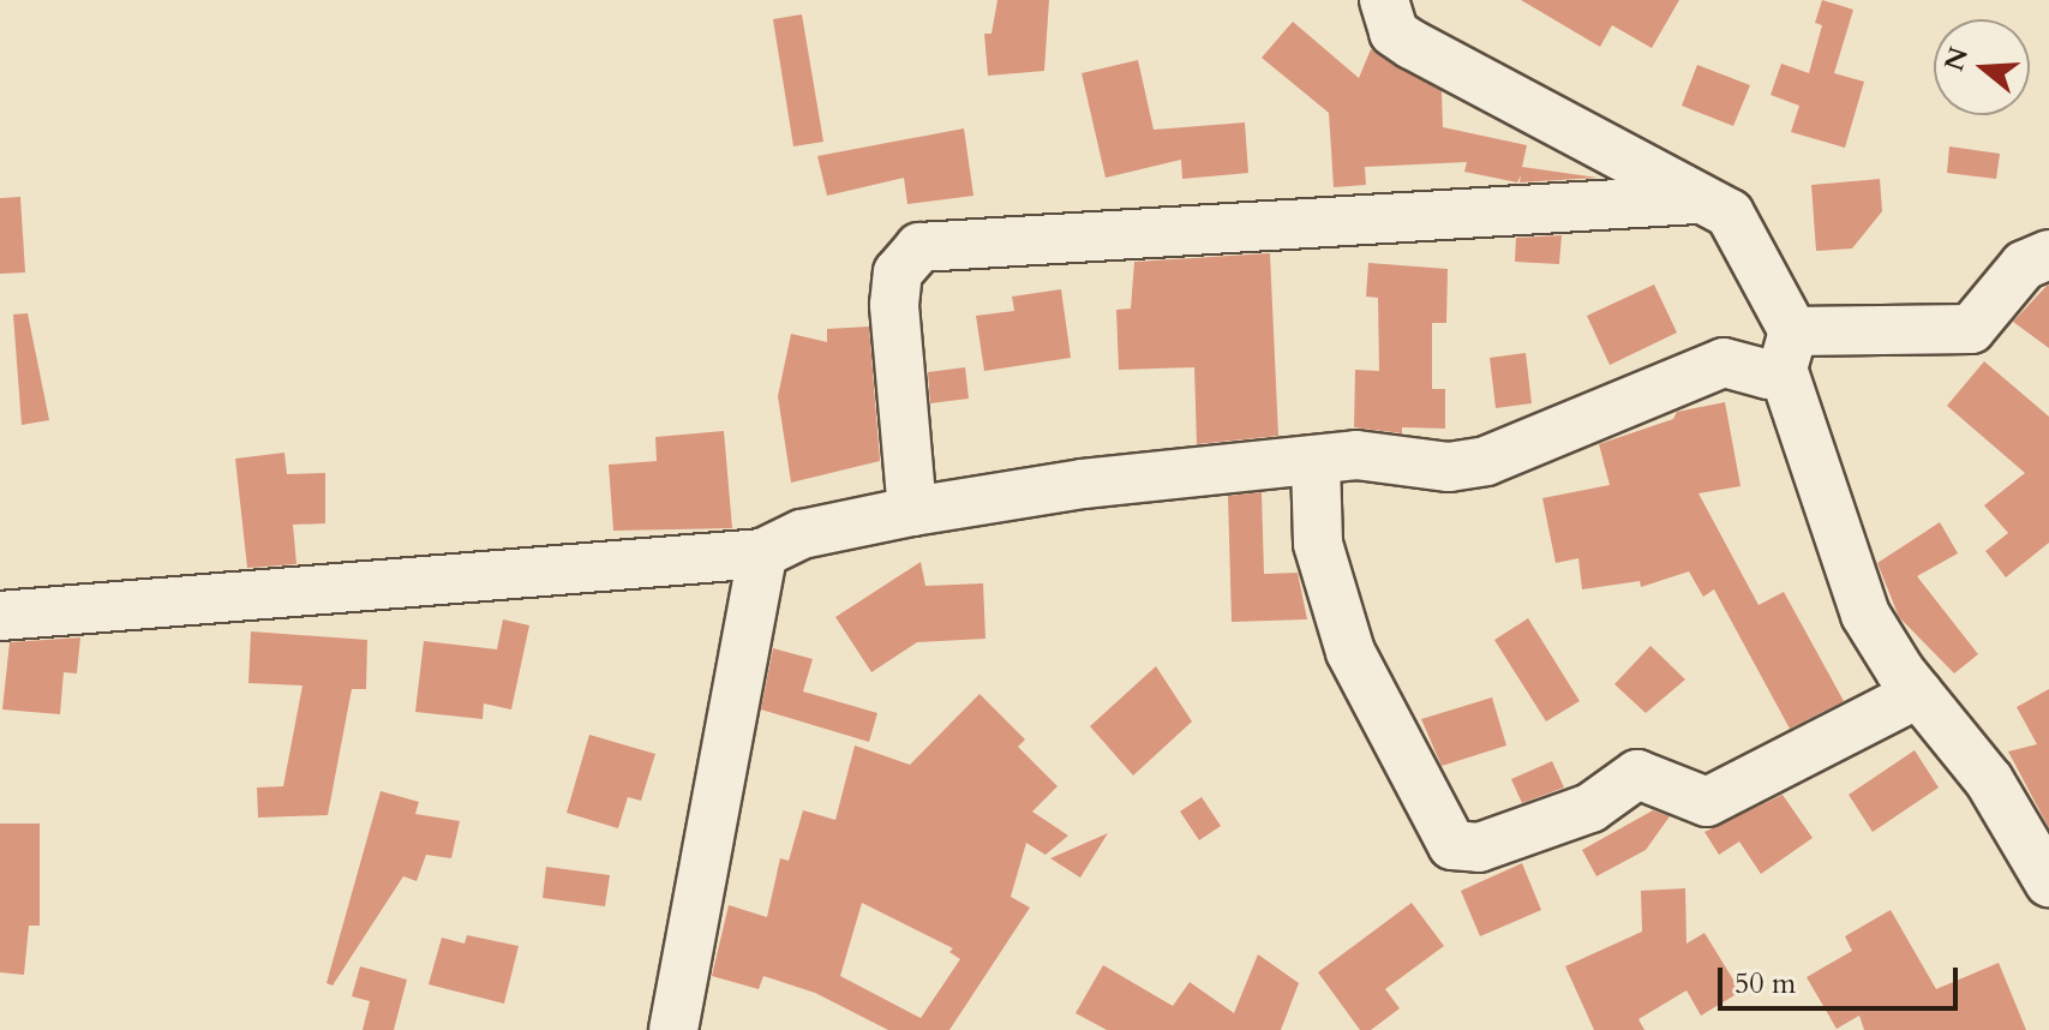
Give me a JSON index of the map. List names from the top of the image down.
{
  "scale_bar": "50 m",
  "north": "left"
}
